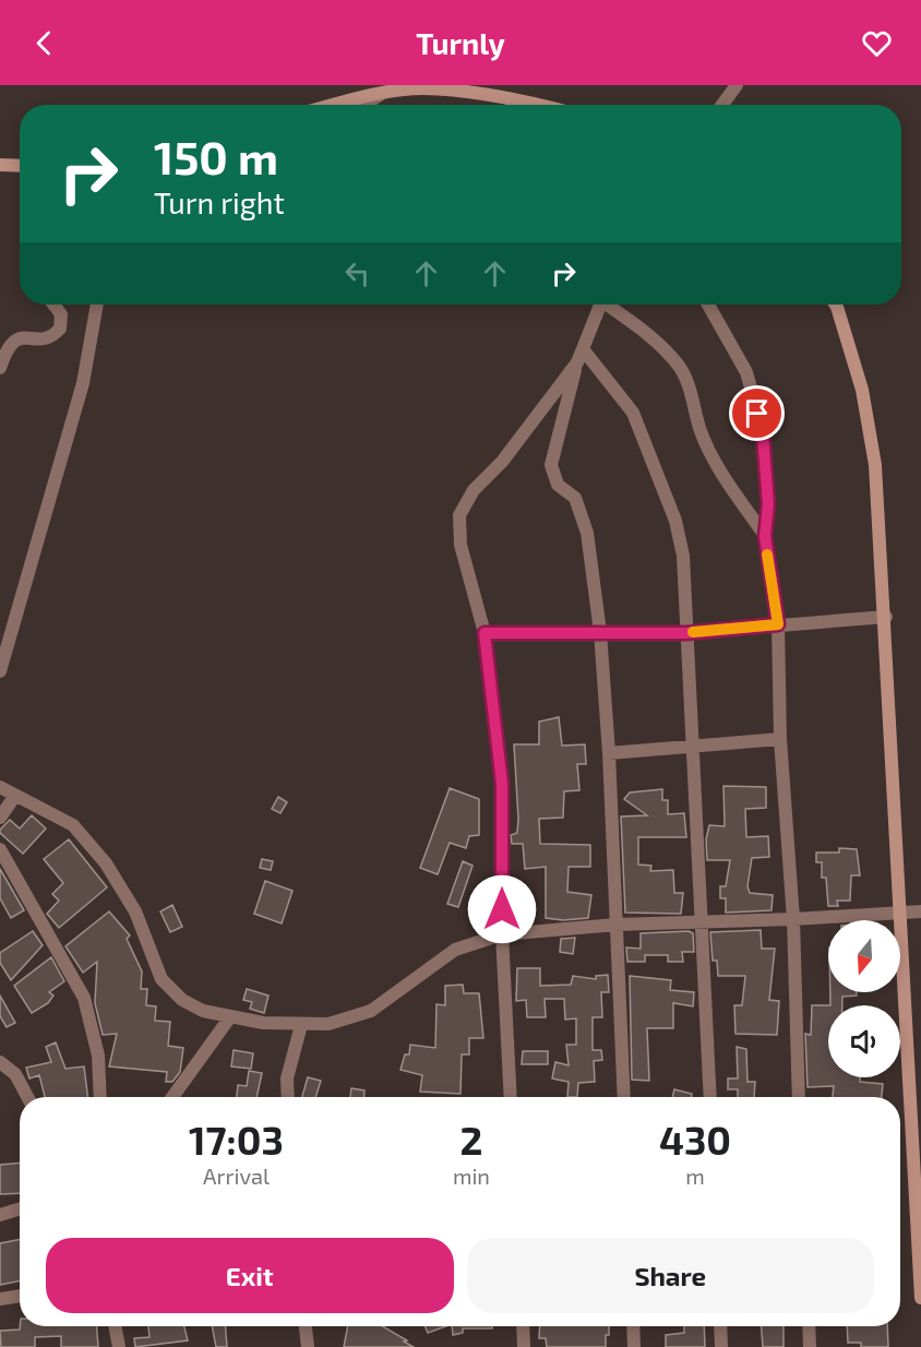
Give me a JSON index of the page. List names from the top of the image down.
{
  "north": "bottom",
  "page": {
    "header": "Turnly",
    "turn": ["150 m", "Turn right"],
    "eta": [
      "17:03",
      "Arrival",
      "2",
      "min",
      "430",
      "m"
    ],
    "buttons": ["Exit", "Share"]
  }
}
